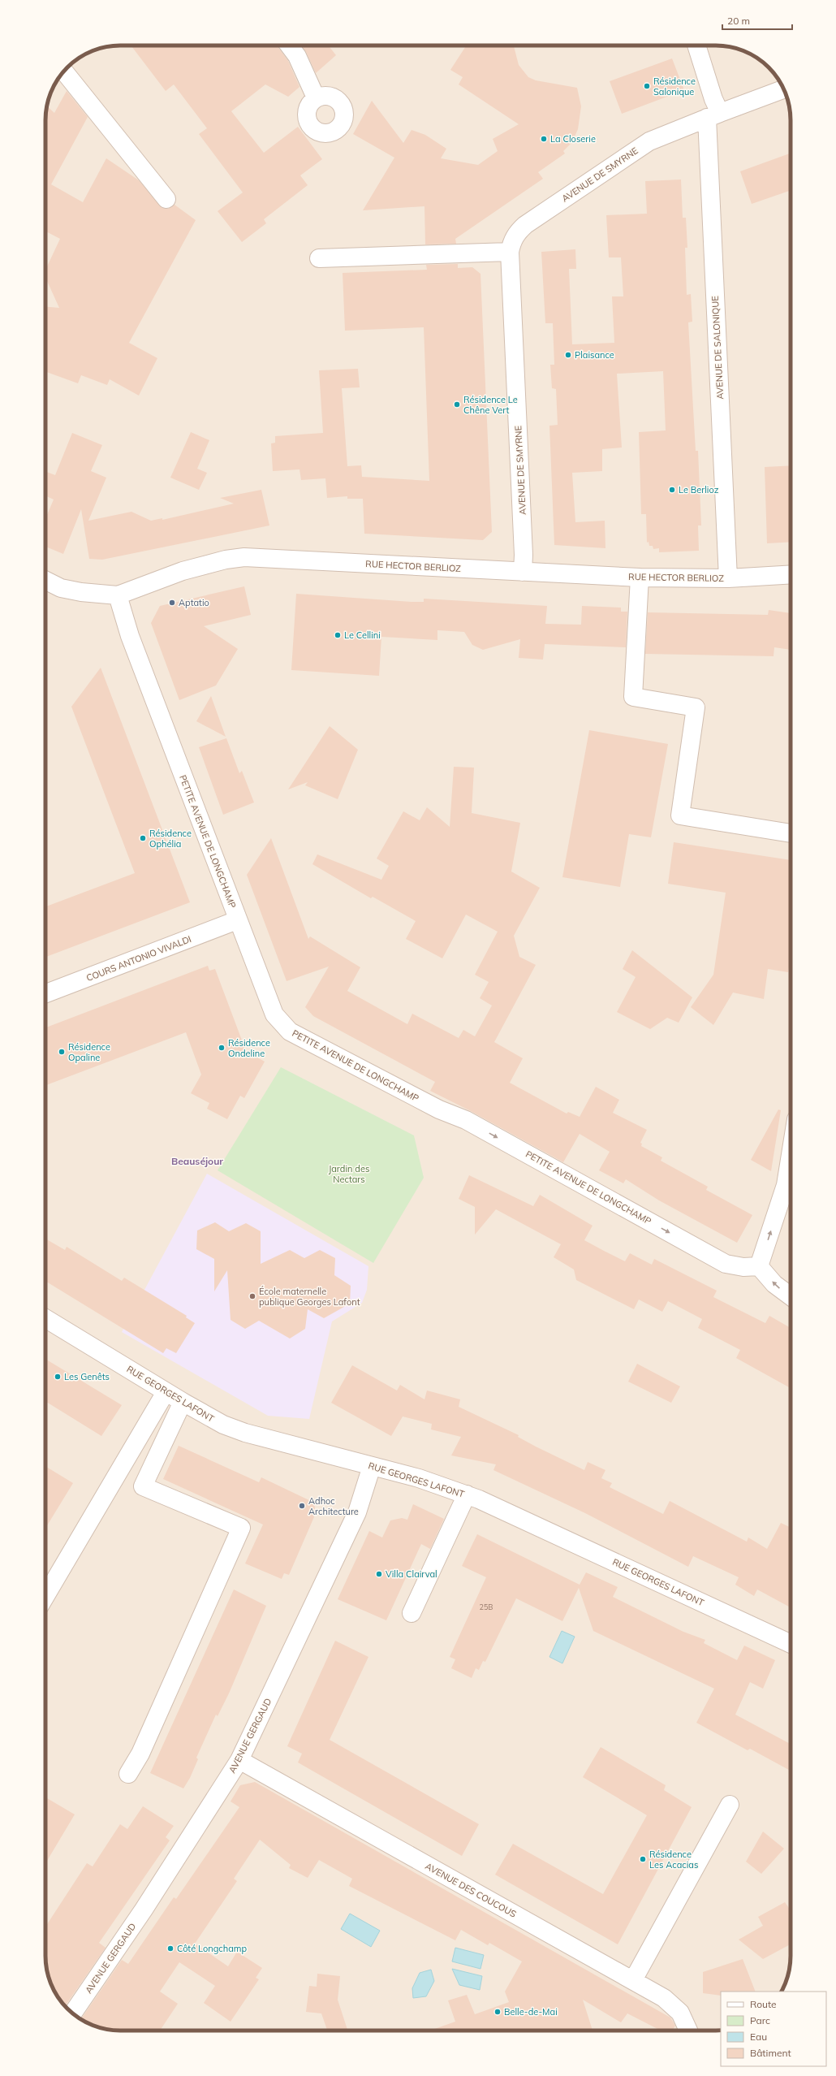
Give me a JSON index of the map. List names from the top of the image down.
{
  "streets": {
    "street": [
      "AVENUE DE SMYRNE",
      "AVENUE DE SALONIQUE",
      "RUE HECTOR BERLIOZ",
      "PETITE AVENUE DE LONGCHAMP",
      "COURS ANTONIO VIVALDI",
      "RUE GEORGES LAFONT",
      "AVENUE GERGAUD",
      "AVENUE DES COUCOUS"
    ]
  },
  "crossings": [
    ["AVENUE DE SMYRNE", "AVENUE DE SALONIQUE"],
    ["AVENUE DE SMYRNE", "RUE HECTOR BERLIOZ"],
    ["AVENUE DE SALONIQUE", "RUE HECTOR BERLIOZ"],
    ["RUE HECTOR BERLIOZ", "PETITE AVENUE DE LONGCHAMP"],
    ["PETITE AVENUE DE LONGCHAMP", "COURS ANTONIO VIVALDI"],
    ["RUE GEORGES LAFONT", "AVENUE GERGAUD"],
    ["AVENUE GERGAUD", "AVENUE DES COUCOUS"]
  ],
  "one_way": ["PETITE AVENUE DE LONGCHAMP"],
  "districts": ["Beauséjour"],
  "parks": ["Jardin des Nectars"],
  "places": [
    "Résidence Salonique",
    "La Closerie",
    "Plaisance",
    "Résidence Le Chêne Vert",
    "Le Berlioz",
    "Aptatio",
    "Le Cellini",
    "Résidence Ophélia",
    "Résidence Ondeline",
    "Résidence Opaline",
    "École maternelle publique Georges Lafont",
    "Les Genêts",
    "Adhoc Architecture",
    "Villa Clairval",
    "Résidence Les Acacias",
    "Côté Longchamp",
    "Belle-de-Mai"
  ],
  "house_numbers": ["25B"],
  "legend": [
    "Route",
    "Parc",
    "Eau",
    "Bâtiment"
  ],
  "scale_bar": "20 m"
}
